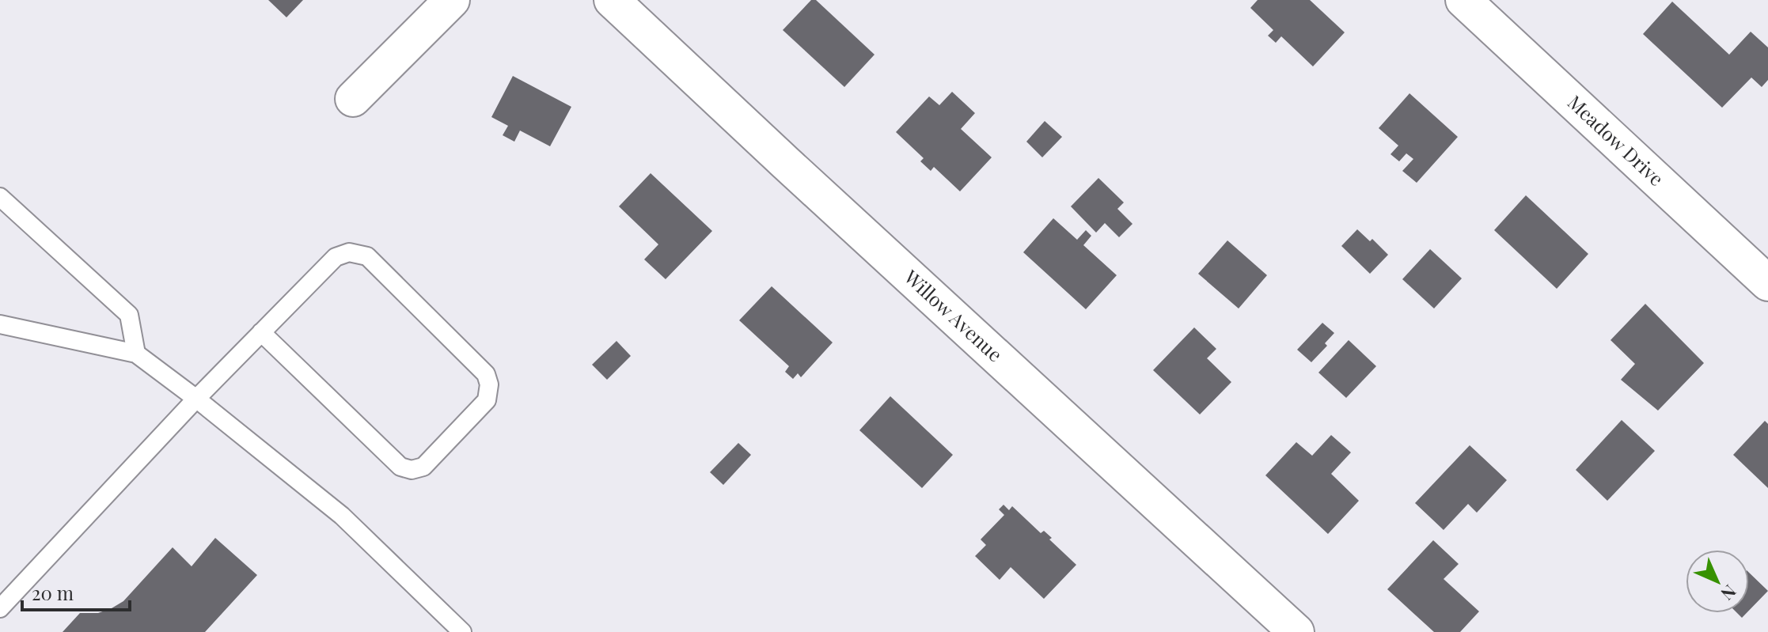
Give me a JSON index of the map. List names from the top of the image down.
{
  "streets": {
    "street": ["Meadow Drive", "Willow Avenue"]
  },
  "scale_bar": "20 m",
  "north": "bottom right"
}
